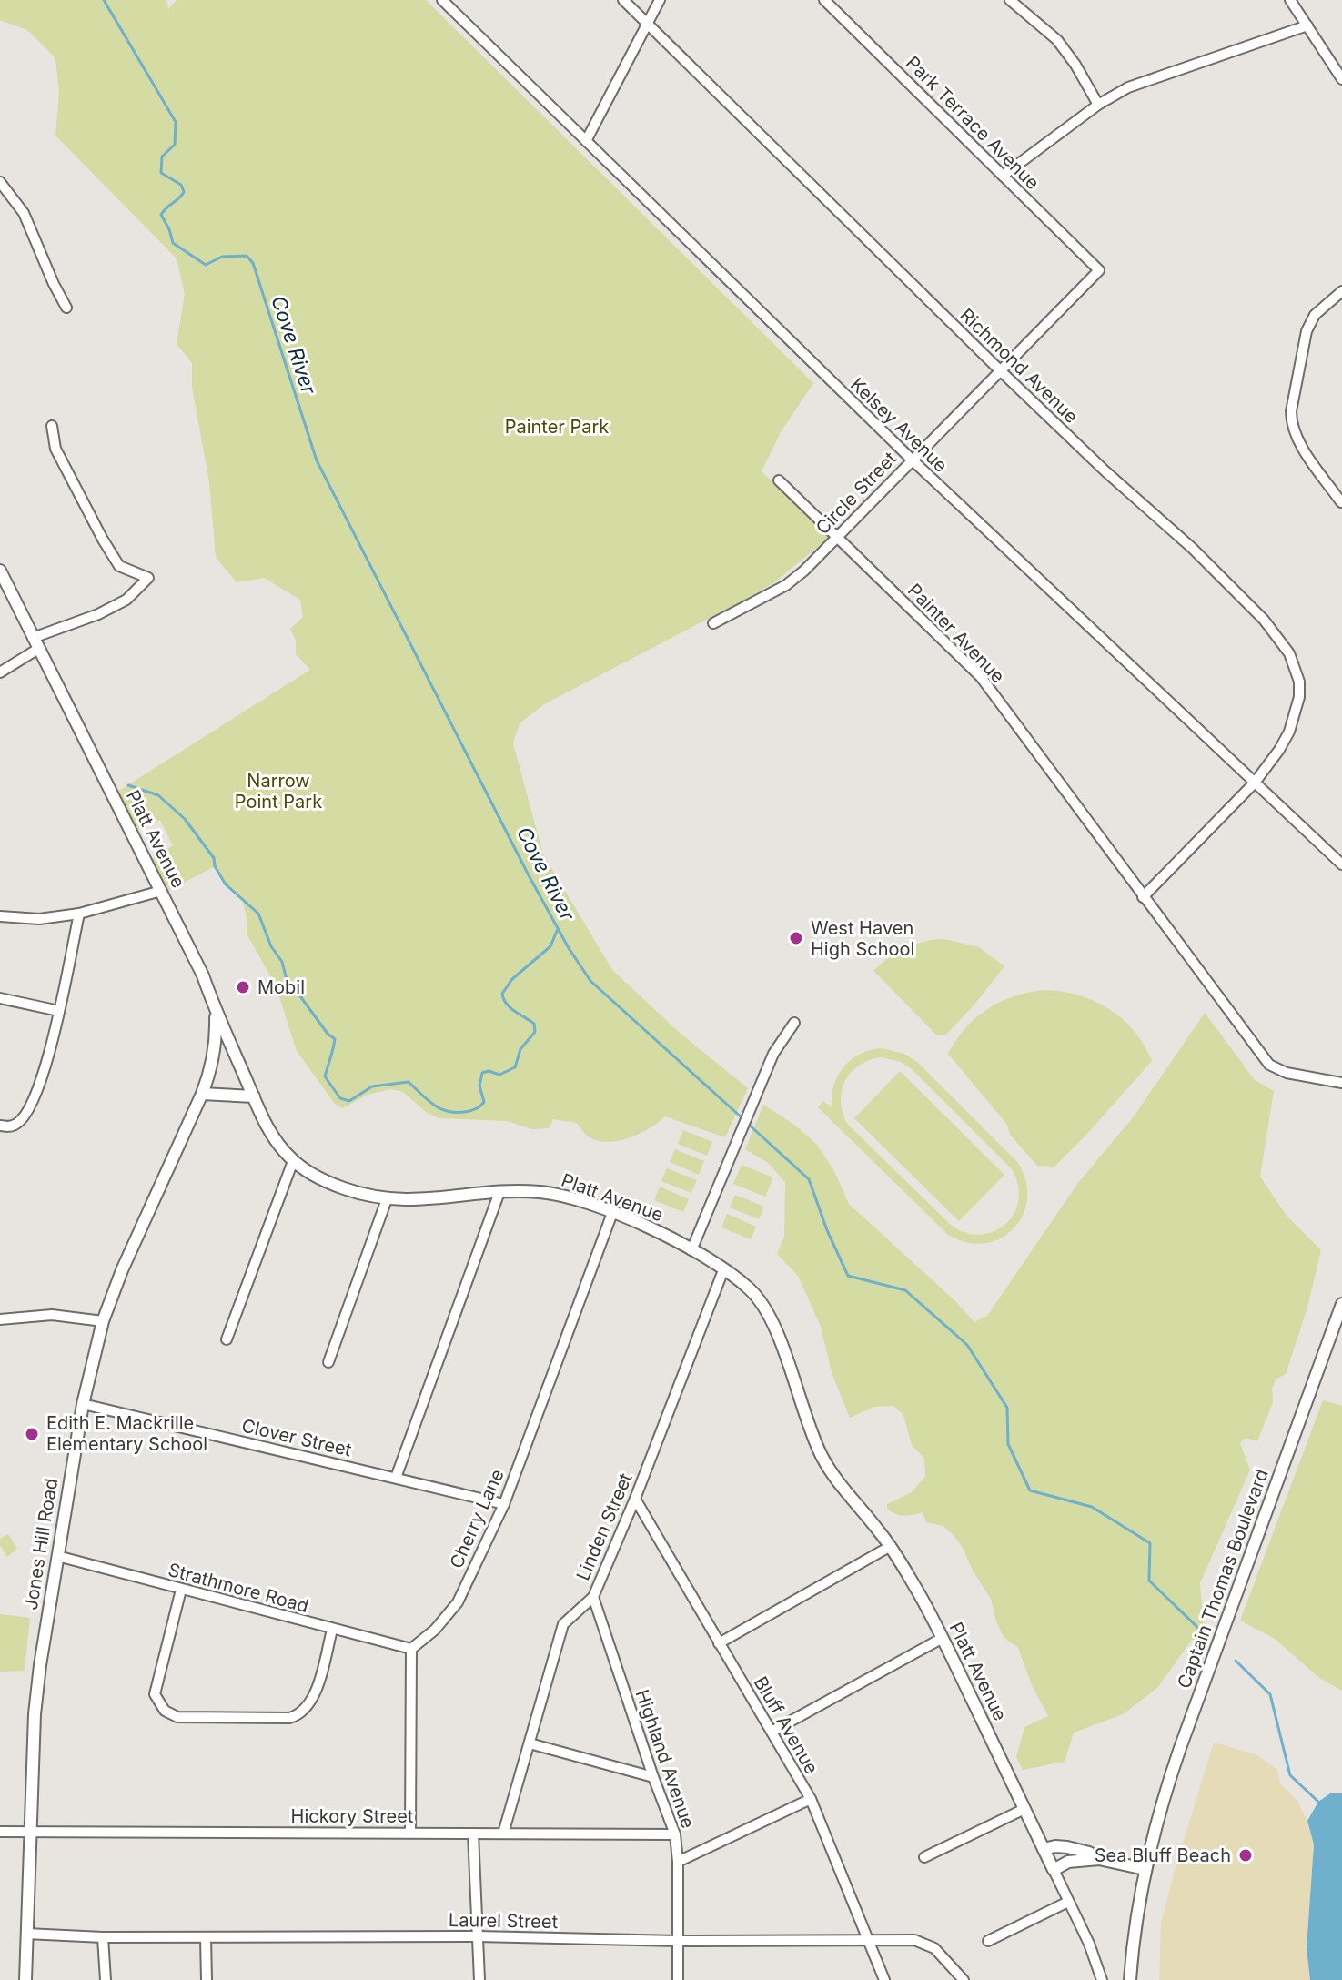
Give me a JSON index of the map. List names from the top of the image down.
{
  "streets": {
    "main road": ["Platt Avenue", "Jones Hill Road", "Captain Thomas Boulevard"],
    "street": [
      "Park Terrace Avenue",
      "Richmond Avenue",
      "Kelsey Avenue",
      "Circle Street",
      "Painter Avenue",
      "Clover Street",
      "Cherry Lane",
      "Linden Street",
      "Strathmore Road",
      "Bluff Avenue",
      "Highland Avenue",
      "Hickory Street",
      "Laurel Street"
    ]
  },
  "crossings": [
    ["Park Terrace Avenue", "Circle Street"],
    ["Richmond Avenue", "Kelsey Avenue"],
    ["Richmond Avenue", "Circle Street"],
    ["Richmond Avenue", "Painter Avenue"],
    ["Kelsey Avenue", "Circle Street"],
    ["Circle Street", "Painter Avenue"],
    ["Platt Avenue", "Cherry Lane"],
    ["Platt Avenue", "Linden Street"],
    ["Platt Avenue", "Jones Hill Road"],
    ["Clover Street", "Cherry Lane"],
    ["Clover Street", "Jones Hill Road"],
    ["Cherry Lane", "Strathmore Road"],
    ["Linden Street", "Bluff Avenue"],
    ["Linden Street", "Highland Avenue"],
    ["Linden Street", "Hickory Street"],
    ["Jones Hill Road", "Strathmore Road"],
    ["Jones Hill Road", "Hickory Street"],
    ["Jones Hill Road", "Laurel Street"],
    ["Bluff Avenue", "Laurel Street"],
    ["Highland Avenue", "Hickory Street"],
    ["Highland Avenue", "Laurel Street"]
  ],
  "water": ["Cove River"],
  "parks": ["Painter Park", "Narrow Point Park"],
  "places": [
    "West Haven High School",
    "Mobil",
    "Edith E. Mackrille Elementary School",
    "Sea Bluff Beach"
  ]
}
